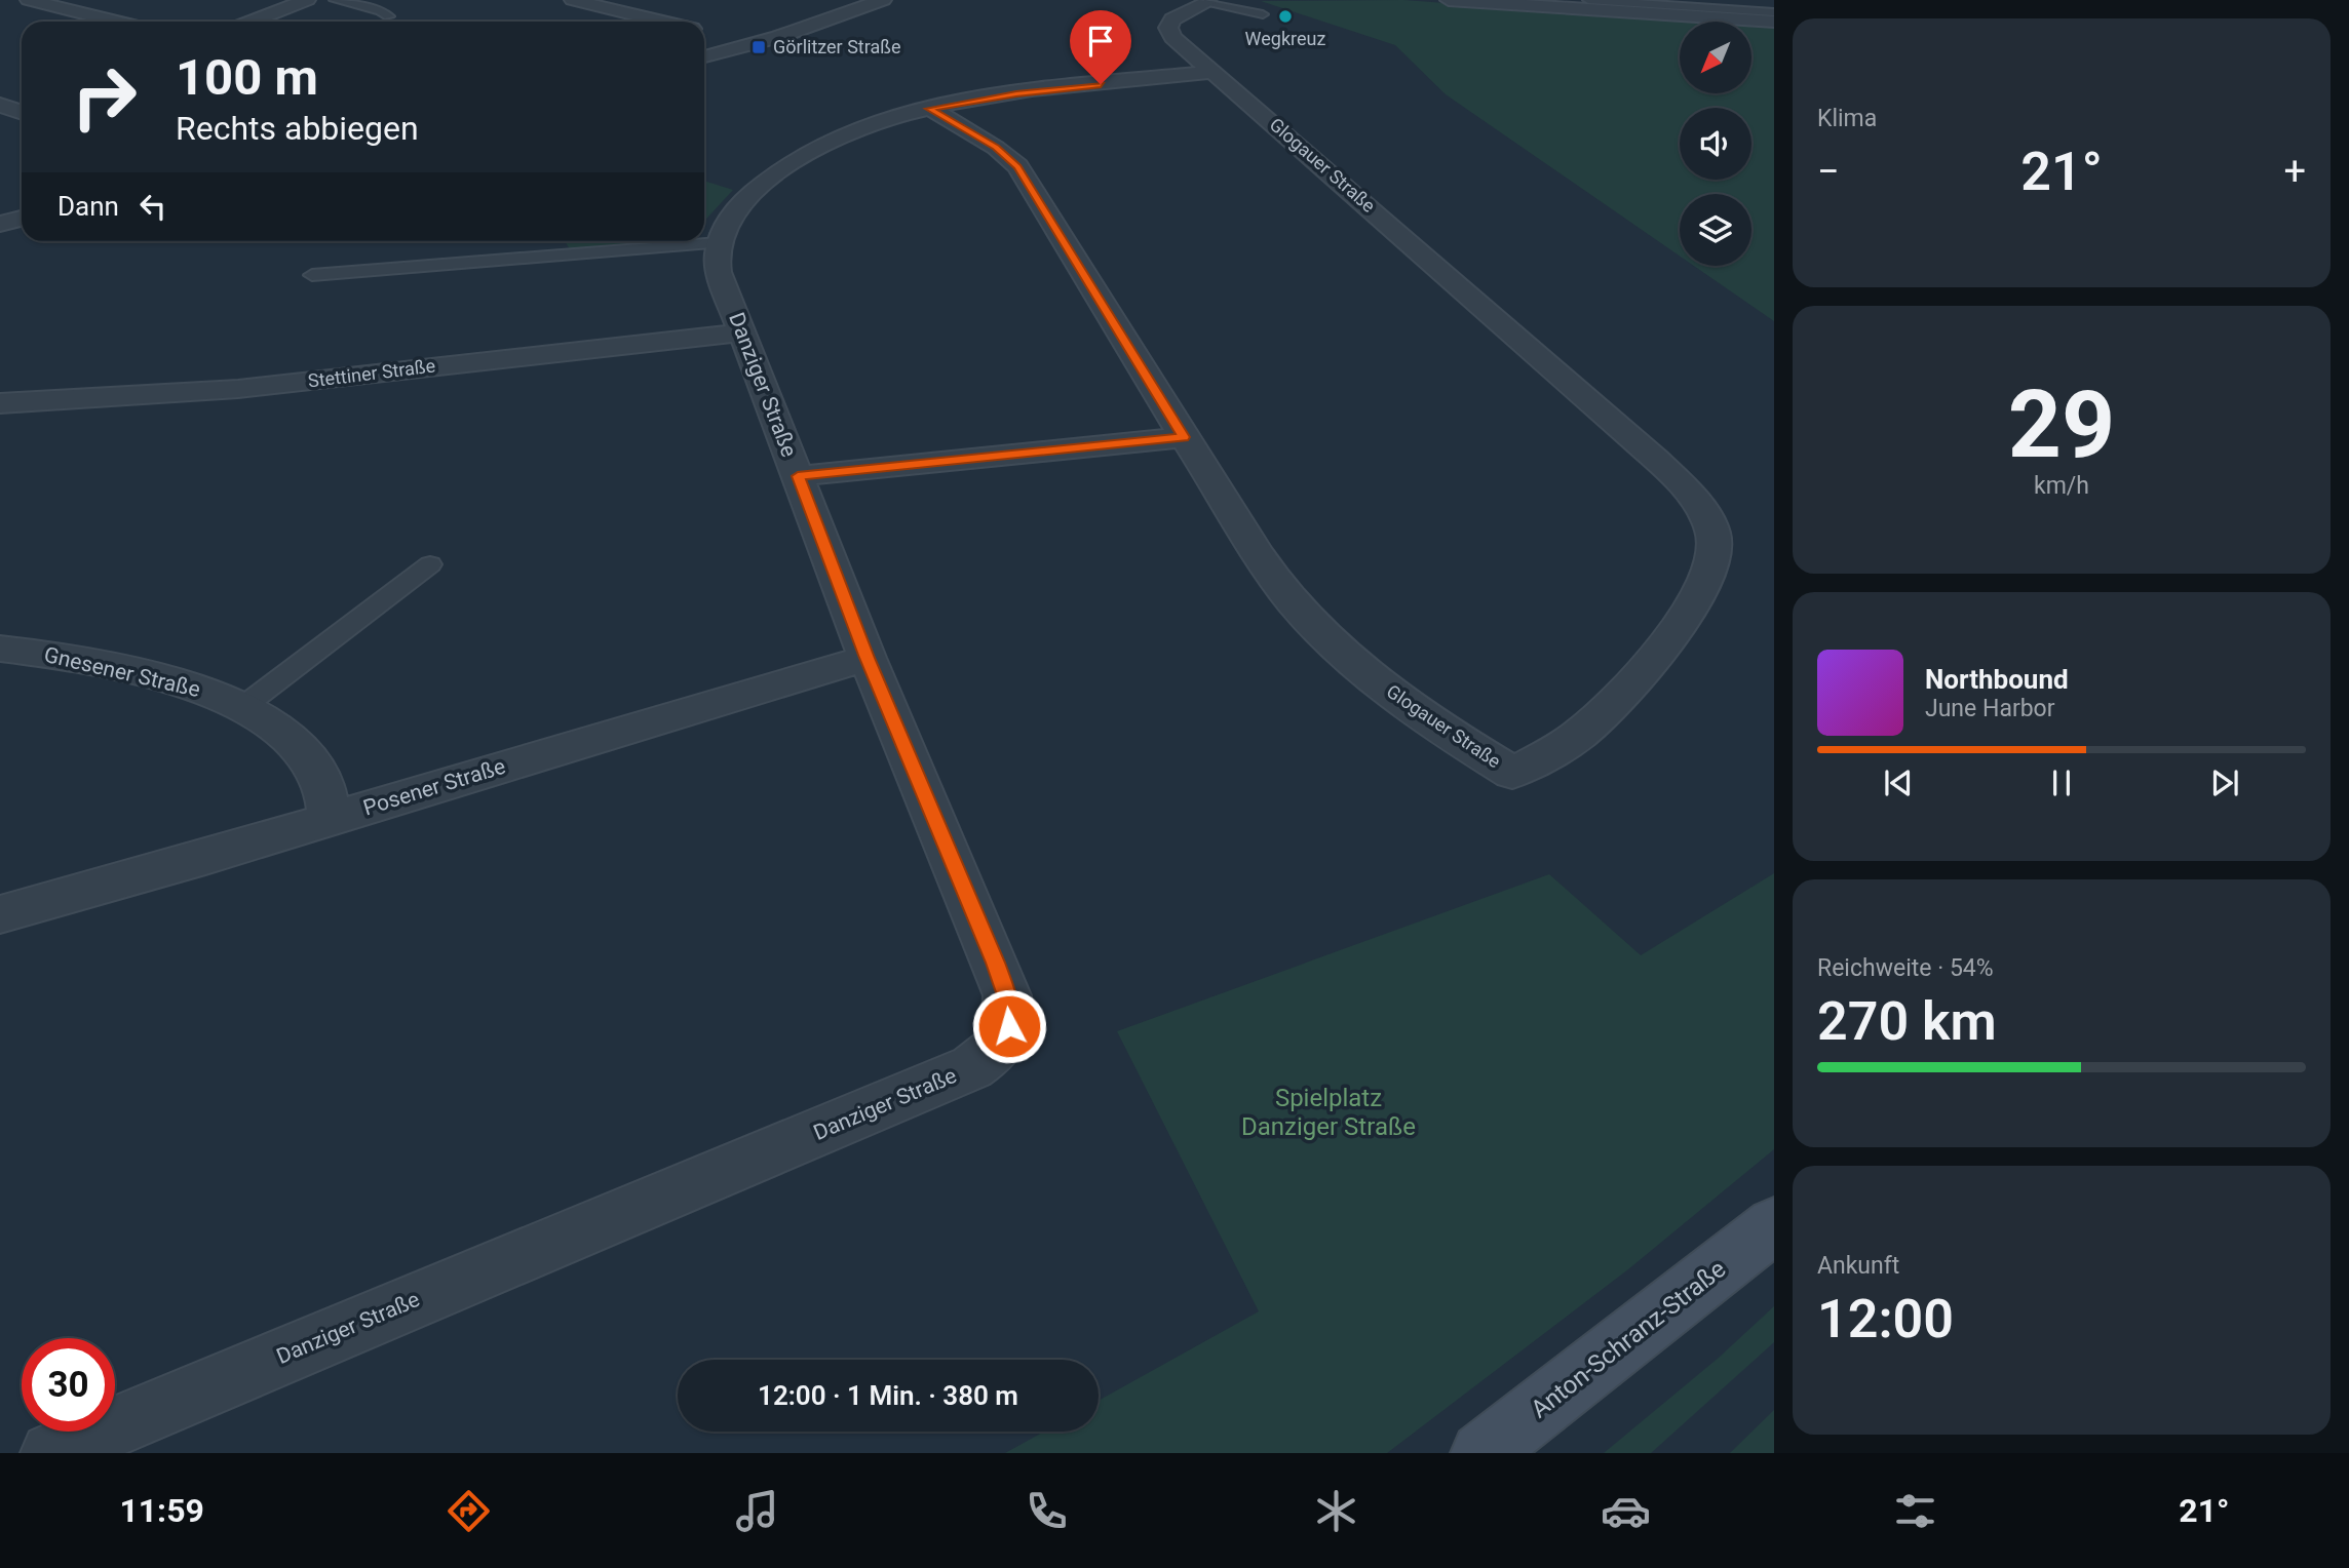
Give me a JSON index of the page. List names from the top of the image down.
{
  "streets": {
    "main road": ["Anton-Schranz-Straße"],
    "street": [
      "Glogauer Straße",
      "Stettiner Straße",
      "Danziger Straße",
      "Gnesener Straße",
      "Posener Straße"
    ]
  },
  "crossings": [
    ["Stettiner Straße", "Danziger Straße"],
    ["Danziger Straße", "Posener Straße"],
    ["Gnesener Straße", "Posener Straße"]
  ],
  "parks": ["Spielplatz Danziger Straße"],
  "places": {
    "other": ["Wegkreuz"],
    "transit": ["Görlitzer Straße"]
  },
  "north": "bottom left",
  "page": {
    "tile": [
      "Klima",
      ["29", "km/h"],
      ["Reichweite · 54%", "270 km"],
      ["Ankunft", "12:00"]
    ],
    "turn": ["100 m", "Rechts abbiegen"],
    "heat": ["−", "21°", "+"],
    "then": "Dann",
    "song": ["Northbound", "June Harbor"],
    "limit": "30",
    "trip": "12:00 · 1 Min. · 380 m",
    "tabs": ["11:59", "21°"]
  }
}
